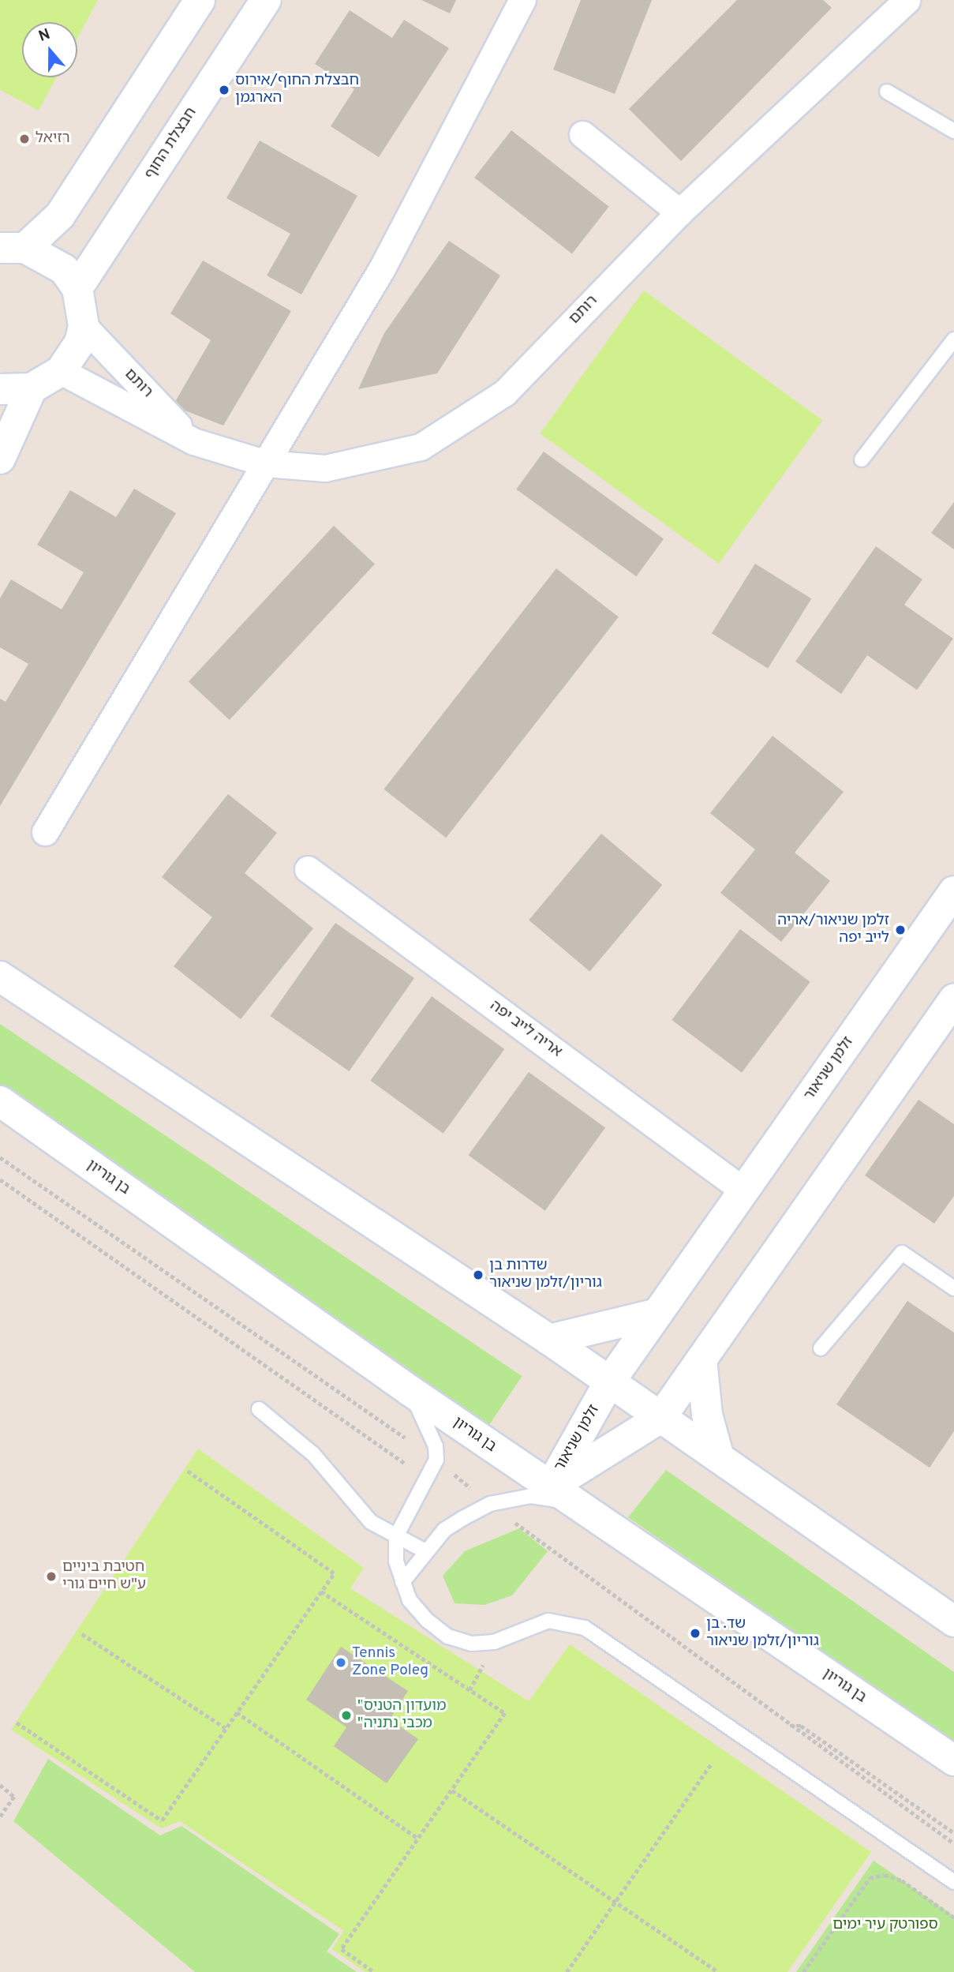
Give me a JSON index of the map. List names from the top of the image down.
{
  "streets": {
    "main road": ["חבצלת החוף", "זלמן שניאור", "בן גוריון"],
    "street": ["רותם", "אריה לייב יפה"]
  },
  "crossings": [
    ["אריה לייב יפה", "זלמן שניאור"],
    ["זלמן שניאור", "בן גוריון"]
  ],
  "parks": ["ספורטק עיר ימים"],
  "places": [
    "חבצלת החוף/אירוס הארגמן",
    "רזיאל",
    "זלמן שניאור/אריה לייב יפה",
    "שדרות בן גוריון/זלמן שניאור",
    "חטיבת ביניים ע\"ש חיים גורי",
    "שד. בן גוריון/זלמן שניאור",
    "Tennis Zone Poleg",
    "\"מועדון הטניס \"מכבי נתניה"
  ],
  "north": "top"
}
